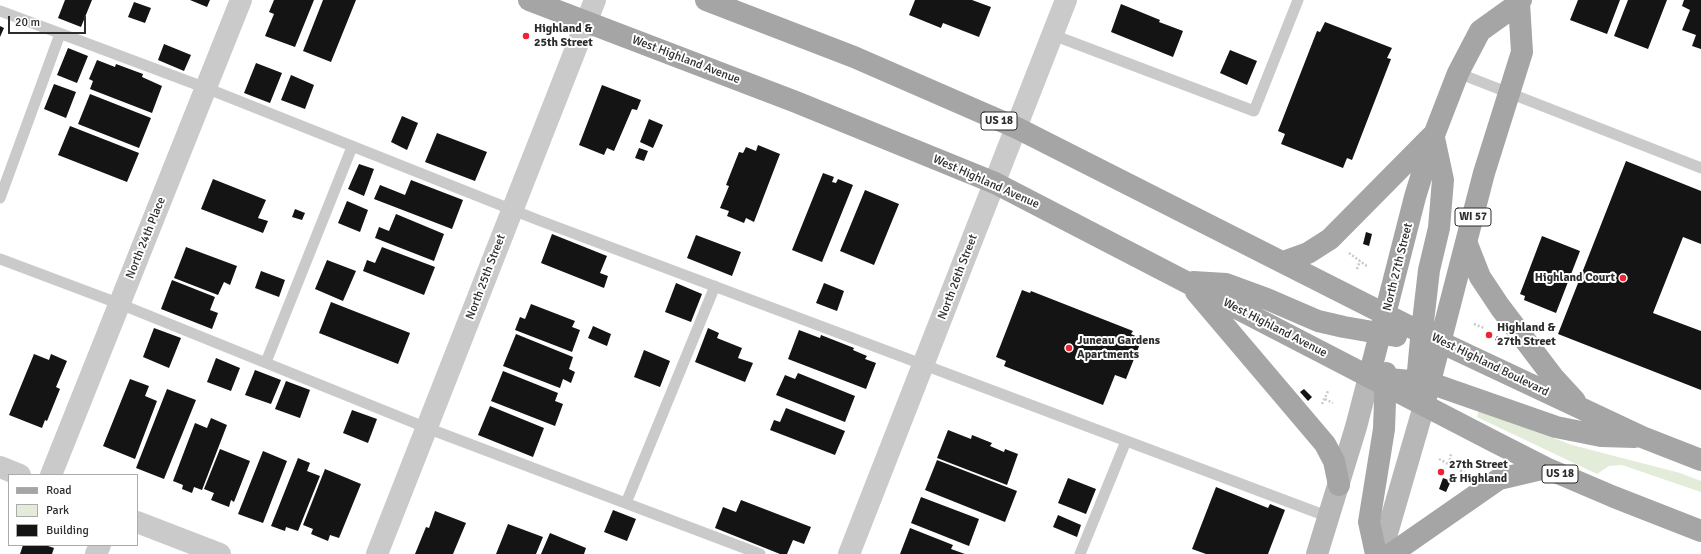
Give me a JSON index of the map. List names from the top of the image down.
{
  "streets": {
    "main road": [
      "West Highland Avenue",
      "US 18",
      "WI 57",
      "North 27th Street",
      "West Highland Boulevard"
    ],
    "street": ["North 24th Place", "North 25th Street", "North 26th Street"]
  },
  "crossings": [
    ["West Highland Avenue", "US 18"],
    ["West Highland Avenue", "North 27th Street"],
    ["West Highland Avenue", "North 25th Street"],
    ["West Highland Avenue", "North 26th Street"],
    ["US 18", "WI 57"],
    ["US 18", "North 27th Street"],
    ["US 18", "North 26th Street"],
    ["US 18", "West Highland Boulevard"],
    ["WI 57", "North 27th Street"],
    ["WI 57", "West Highland Boulevard"],
    ["North 27th Street", "West Highland Boulevard"]
  ],
  "places": [
    "Highland & 25th Street",
    "Highland Court",
    "Highland & 27th Street",
    "Juneau Gardens Apartments",
    "27th Street & Highland"
  ],
  "legend": ["Road", "Park", "Building"],
  "scale_bar": "20 m"
}
